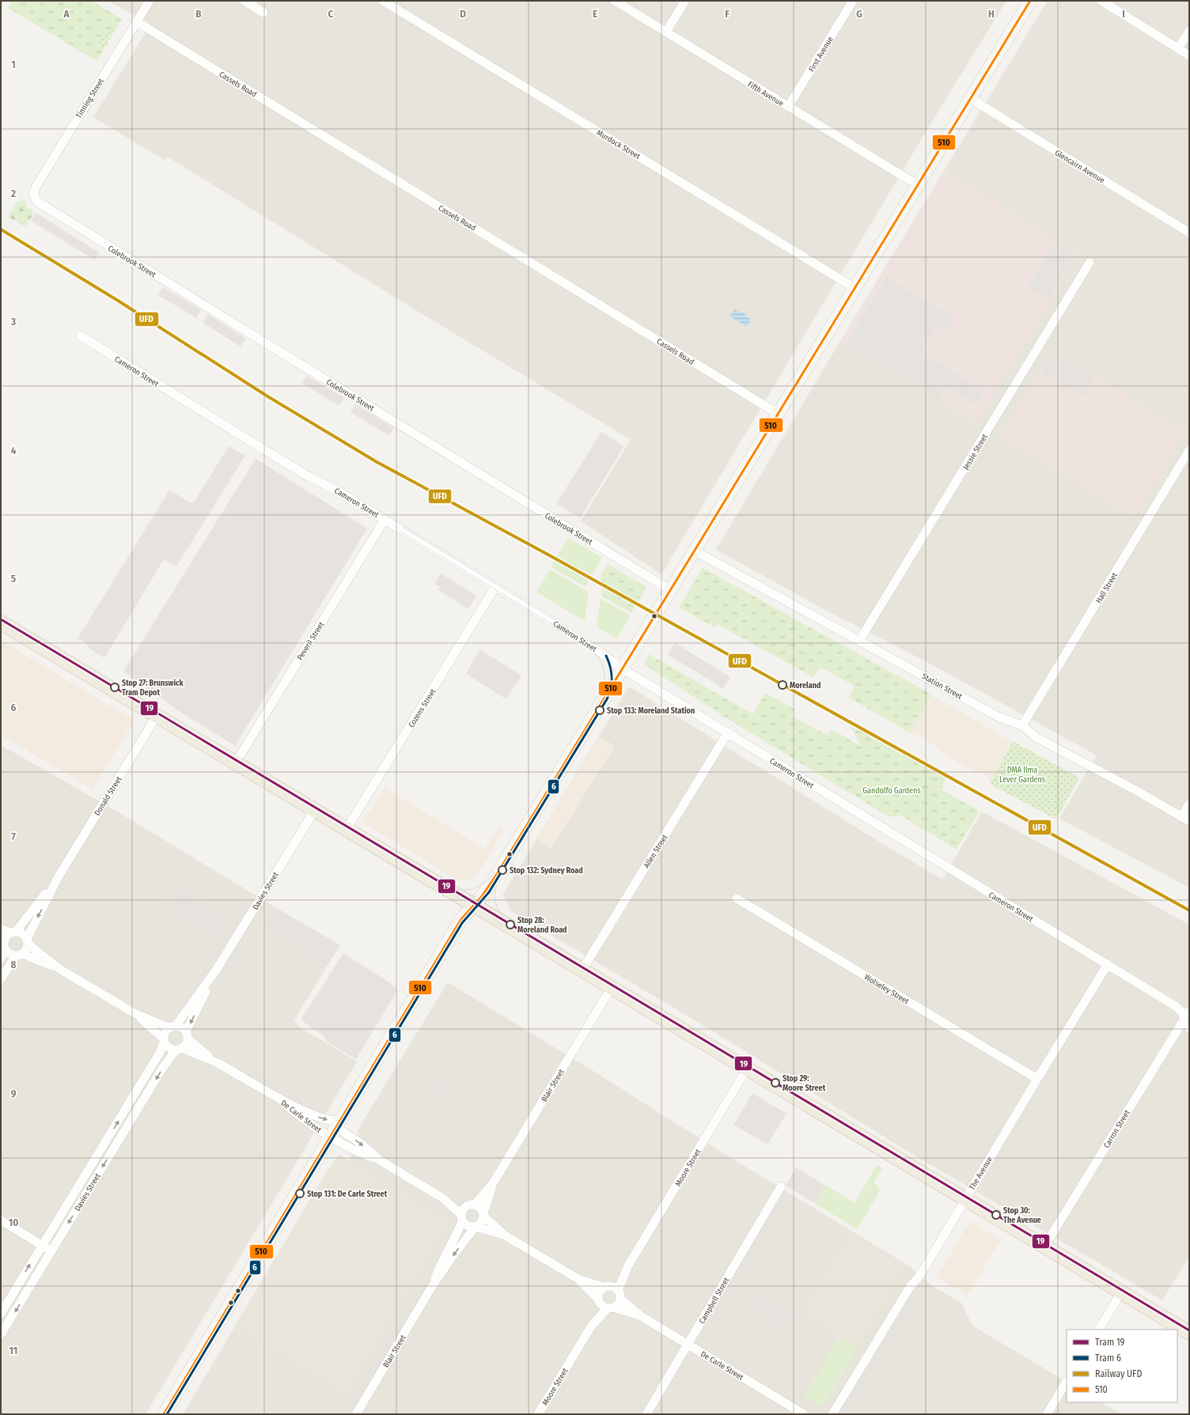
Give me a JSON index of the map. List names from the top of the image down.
{
  "streets": {
    "street": [
      "First Avenue",
      "Cassels Road",
      "Fifth Avenue",
      "Tinning Street",
      "Murdock Street",
      "Glencairn Avenue",
      "Colebrook Street",
      "Cameron Street",
      "Jessie Street",
      "Hall Street",
      "Peveril Street",
      "Station Street",
      "Cozens Street",
      "Donald Street",
      "Allen Street",
      "Davies Street",
      "Wolseley Street",
      "Blair Street",
      "De Carle Street",
      "Carron Street",
      "Moore Street",
      "The Avenue",
      "Campbell Street"
    ]
  },
  "crossings": [
    ["First Avenue", "Fifth Avenue"],
    ["Cassels Road", "Tinning Street"],
    ["Tinning Street", "Colebrook Street"],
    ["Cameron Street", "Peveril Street"],
    ["Cameron Street", "Cozens Street"],
    ["Cameron Street", "Allen Street"],
    ["Cameron Street", "Carron Street"],
    ["Cameron Street", "The Avenue"],
    ["Jessie Street", "Station Street"],
    ["Hall Street", "Station Street"],
    ["Davies Street", "De Carle Street"],
    ["Wolseley Street", "The Avenue"],
    ["Blair Street", "De Carle Street"],
    ["De Carle Street", "Moore Street"],
    ["De Carle Street", "Campbell Street"]
  ],
  "parks": ["DMA Ilma Lever Gardens", "Gandolfo Gardens"],
  "places": [
    "Moreland",
    "Stop 27: Brunswick Tram Depot",
    "Stop 133: Moreland Station",
    "Stop 132: Sydney Road",
    "Stop 28: Moreland Road",
    "Stop 29: Moore Street",
    "Stop 131: De Carle Street",
    "Stop 30: The Avenue"
  ],
  "lines": [
    "transit line 510",
    "rail line UFD",
    "tram line 19",
    "tram line 6"
  ],
  "legend": [
    "Tram 19",
    "Tram 6",
    "Railway UFD",
    "510"
  ],
  "grid": {
    "columns": [
      "A",
      "B",
      "C",
      "D",
      "E",
      "F",
      "G",
      "H",
      "I"
    ],
    "rows": [
      "1",
      "2",
      "3",
      "4",
      "5",
      "6",
      "7",
      "8",
      "9",
      "10",
      "11"
    ]
  }
}
